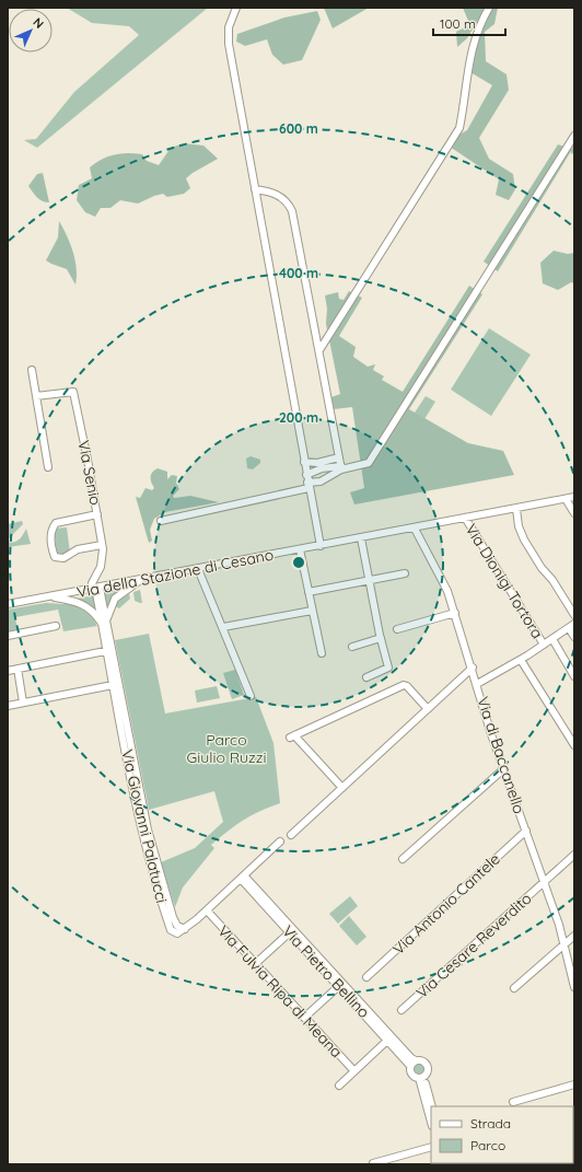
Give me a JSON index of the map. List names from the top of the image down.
{
  "streets": {
    "street": [
      "Via Senio",
      "Via della Stazione di Cesano",
      "Via Dionigi Tortora",
      "Via di Baccanello",
      "Via Giovanni Palatucci",
      "Via Antonio Cantele",
      "Via Cesare Reverdito",
      "Via Pietro Bellino",
      "Via Fulvia Ripa di Meana"
    ]
  },
  "crossings": [
    ["Via Senio", "Via della Stazione di Cesano"],
    ["Via Senio", "Via Giovanni Palatucci"],
    ["Via della Stazione di Cesano", "Via Dionigi Tortora"],
    ["Via della Stazione di Cesano", "Via di Baccanello"],
    ["Via della Stazione di Cesano", "Via Giovanni Palatucci"],
    ["Via di Baccanello", "Via Antonio Cantele"],
    ["Via di Baccanello", "Via Cesare Reverdito"],
    ["Via Giovanni Palatucci", "Via Fulvia Ripa di Meana"]
  ],
  "parks": ["Parco Giulio Ruzzi"],
  "legend": ["Strada", "Parco"],
  "scale_bar": "100 m",
  "north": "top right",
  "rings": ["600 m", "400 m", "200 m"]
}
